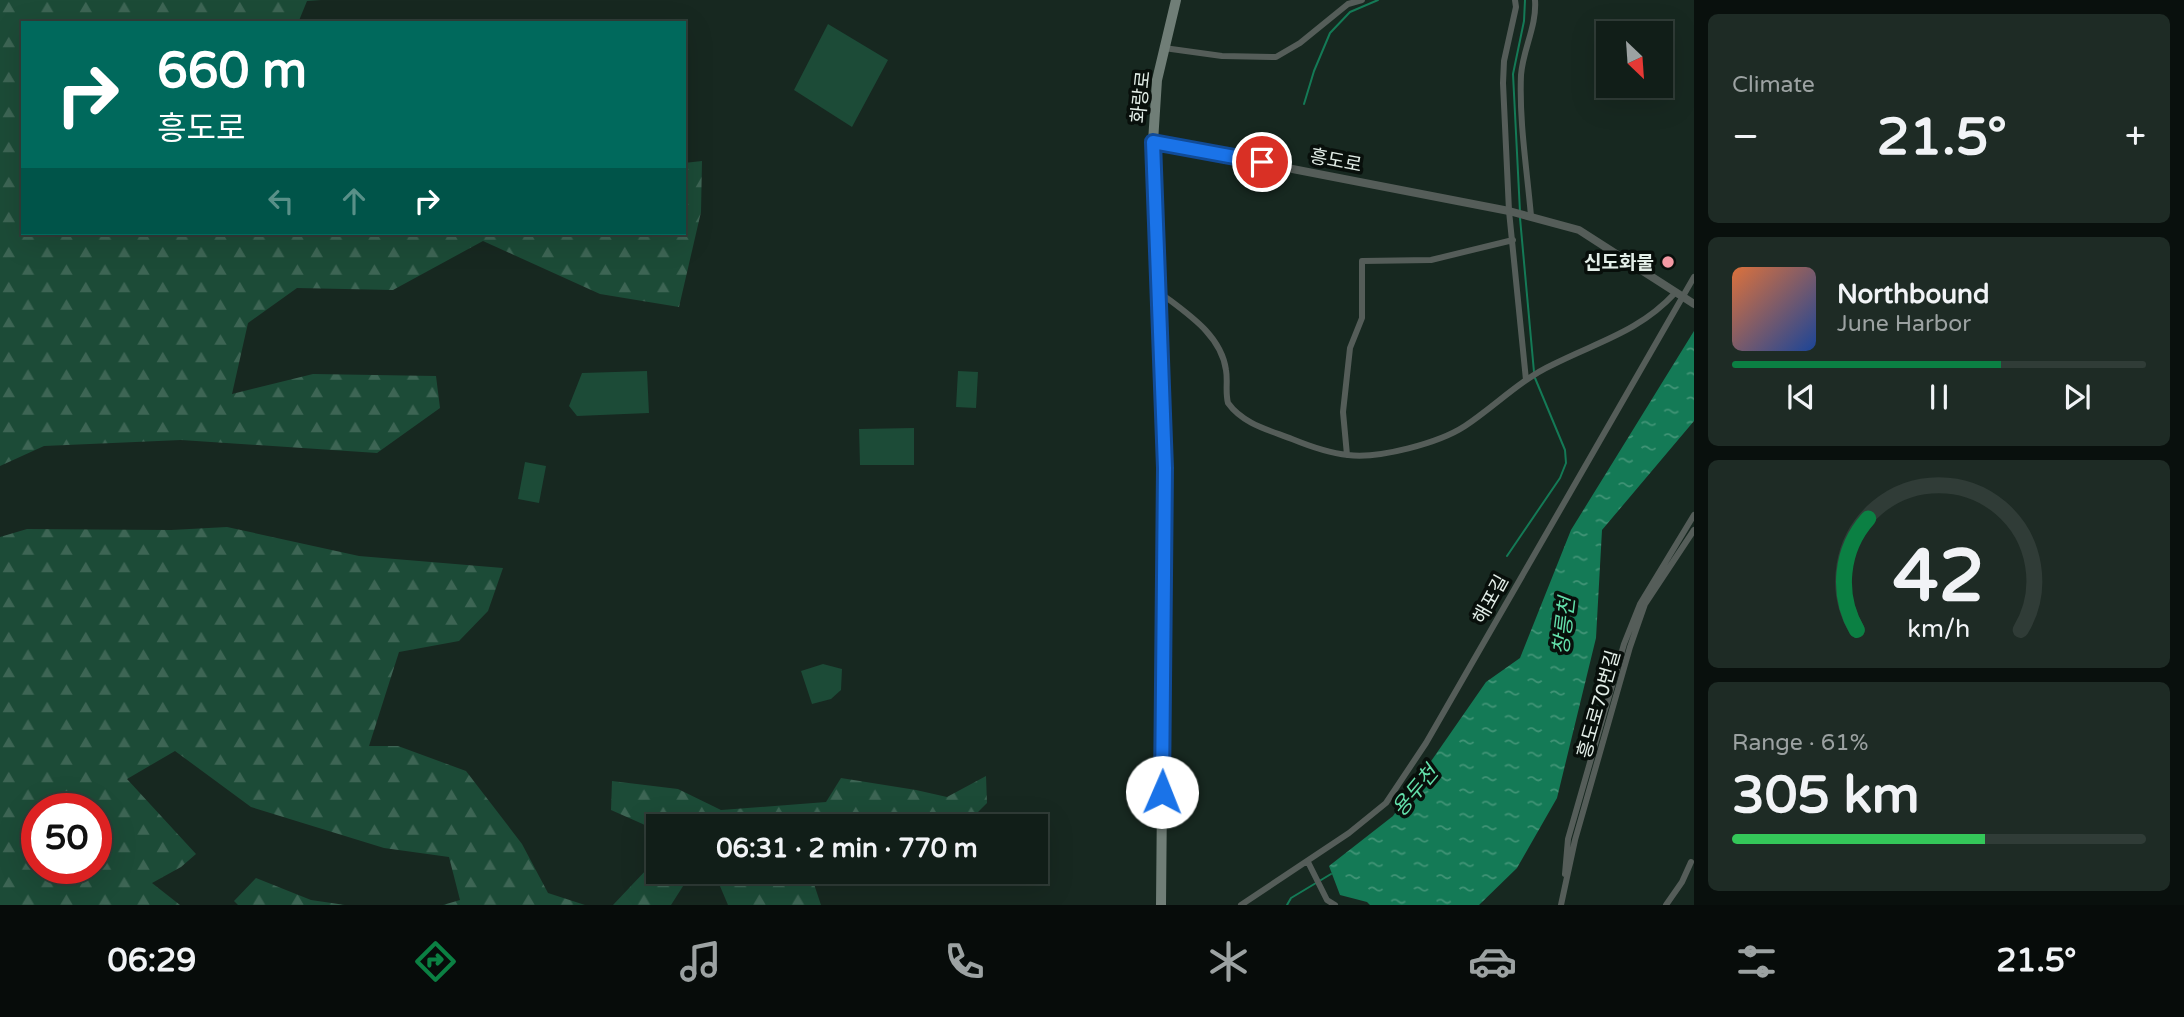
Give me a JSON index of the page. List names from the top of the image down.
{
  "streets": {
    "main road": ["화랑로"],
    "street": ["흥도로", "해포길", "흥도로70번길"]
  },
  "crossings": [
    ["화랑로", "흥도로"]
  ],
  "water": ["창릉천", "용두천"],
  "places": ["신도화물"],
  "north": "bottom right",
  "page": {
    "tile": [
      "Climate",
      ["Range · 61%", "305 km"]
    ],
    "turn": ["660 m", "흥도로"],
    "heat": ["−", "21.5°", "+"],
    "song": ["Northbound", "June Harbor"],
    "limit": "50",
    "trip": "06:31 · 2 min · 770 m",
    "tabs": ["06:29", "21.5°"],
    "gauge": ["42", "km/h"]
  }
}
